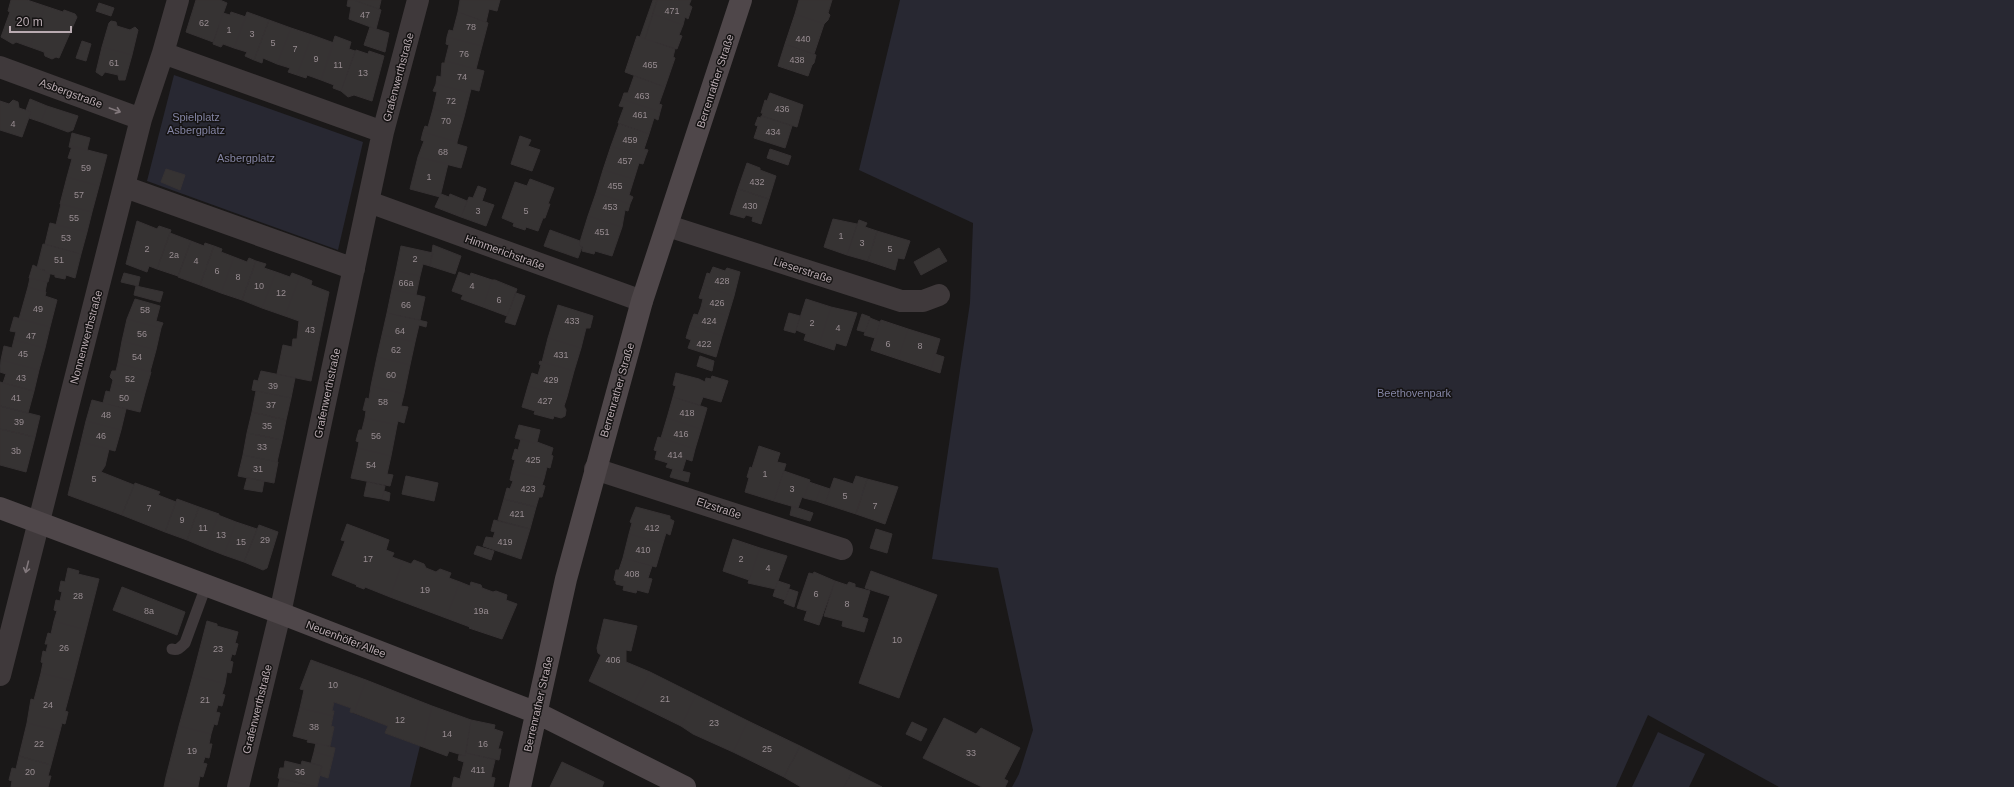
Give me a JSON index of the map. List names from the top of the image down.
{
  "streets": {
    "street": [
      "Grafenwerthstraße",
      "Berrenrather Straße",
      "Asbergstraße",
      "Himmerichstraße",
      "Lieserstraße",
      "Nonnenwerthstraße",
      "Elzstraße",
      "Neuenhöfer Allee"
    ]
  },
  "crossings": [
    ["Grafenwerthstraße", "Himmerichstraße"],
    ["Grafenwerthstraße", "Neuenhöfer Allee"],
    ["Berrenrather Straße", "Himmerichstraße"],
    ["Berrenrather Straße", "Lieserstraße"],
    ["Berrenrather Straße", "Elzstraße"],
    ["Berrenrather Straße", "Neuenhöfer Allee"],
    ["Asbergstraße", "Nonnenwerthstraße"],
    ["Nonnenwerthstraße", "Neuenhöfer Allee"]
  ],
  "one_way": ["Asbergstraße"],
  "parks": ["Spielplatz Asbergplatz", "Asbergplatz", "Beethovenpark"],
  "house_numbers": [
    "471",
    "47",
    "62",
    "78",
    "1",
    "3",
    "440",
    "5",
    "7",
    "76",
    "9",
    "438",
    "61",
    "11",
    "465",
    "13",
    "74",
    "463",
    "72",
    "436",
    "461",
    "70",
    "4",
    "434",
    "459",
    "68",
    "457",
    "59",
    "1",
    "432",
    "455",
    "57",
    "430",
    "453",
    "3",
    "5",
    "55",
    "451",
    "1",
    "53",
    "3",
    "2",
    "5",
    "2a",
    "2",
    "51",
    "4",
    "6",
    "8",
    "428",
    "66a",
    "10",
    "4",
    "12",
    "6",
    "426",
    "66",
    "49",
    "58",
    "433",
    "424",
    "2",
    "4",
    "43",
    "64",
    "56",
    "47",
    "422",
    "6",
    "8",
    "62",
    "45",
    "431",
    "54",
    "60",
    "43",
    "52",
    "429",
    "39",
    "41",
    "50",
    "427",
    "58",
    "37",
    "418",
    "48",
    "39",
    "35",
    "416",
    "46",
    "56",
    "33",
    "3b",
    "414",
    "425",
    "54",
    "31",
    "1",
    "5",
    "423",
    "3",
    "5",
    "7",
    "7",
    "421",
    "9",
    "11",
    "412",
    "13",
    "29",
    "15",
    "419",
    "410",
    "17",
    "2",
    "4",
    "408",
    "19",
    "6",
    "28",
    "8",
    "8a",
    "19a",
    "10",
    "26",
    "23",
    "406",
    "10",
    "21",
    "21",
    "24",
    "12",
    "23",
    "38",
    "14",
    "22",
    "16",
    "25",
    "19",
    "33",
    "411",
    "20",
    "36"
  ],
  "scale_bar": "20 m"
}
